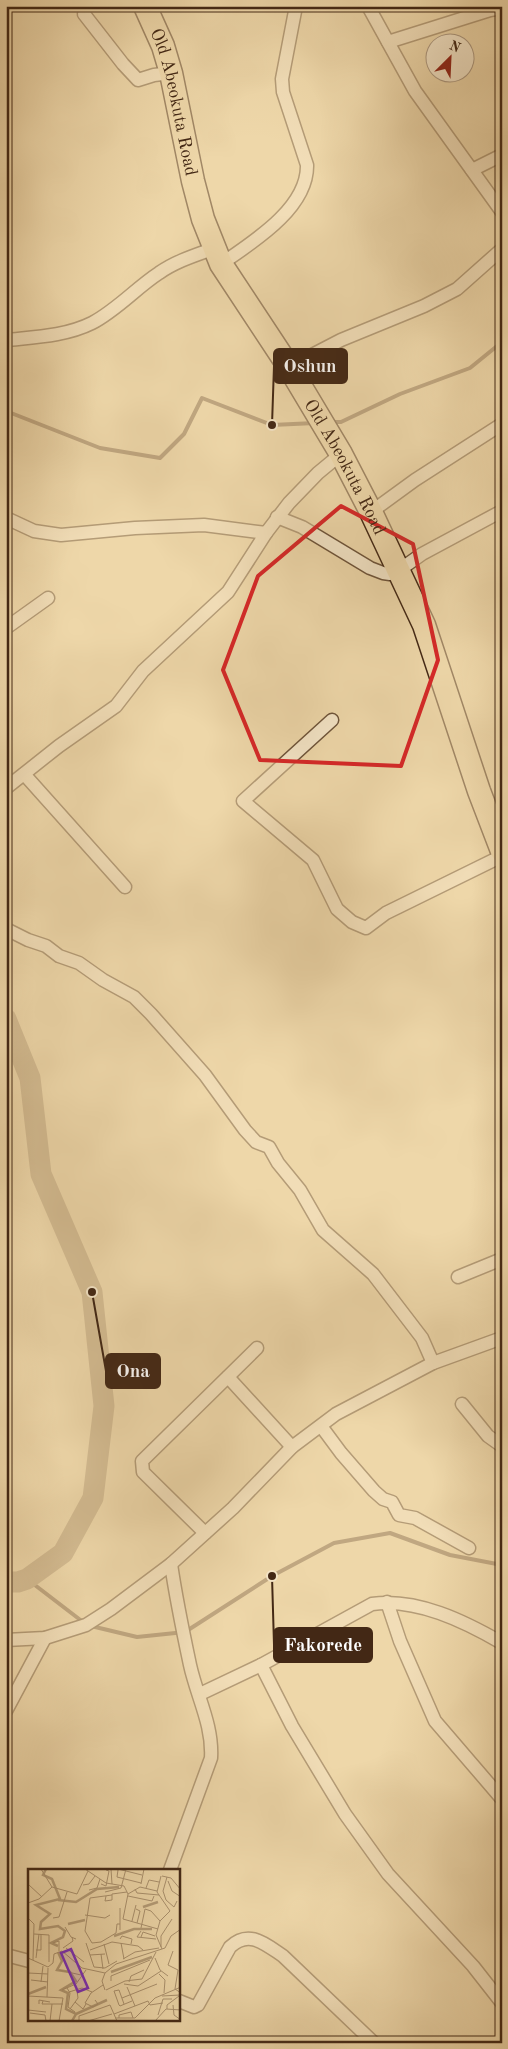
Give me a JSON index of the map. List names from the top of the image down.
{
  "streets": {
    "highway": ["Old Abeokuta Road"]
  },
  "places": ["Oshun", "Ona", "Fakorede"],
  "north": "top right"
}
